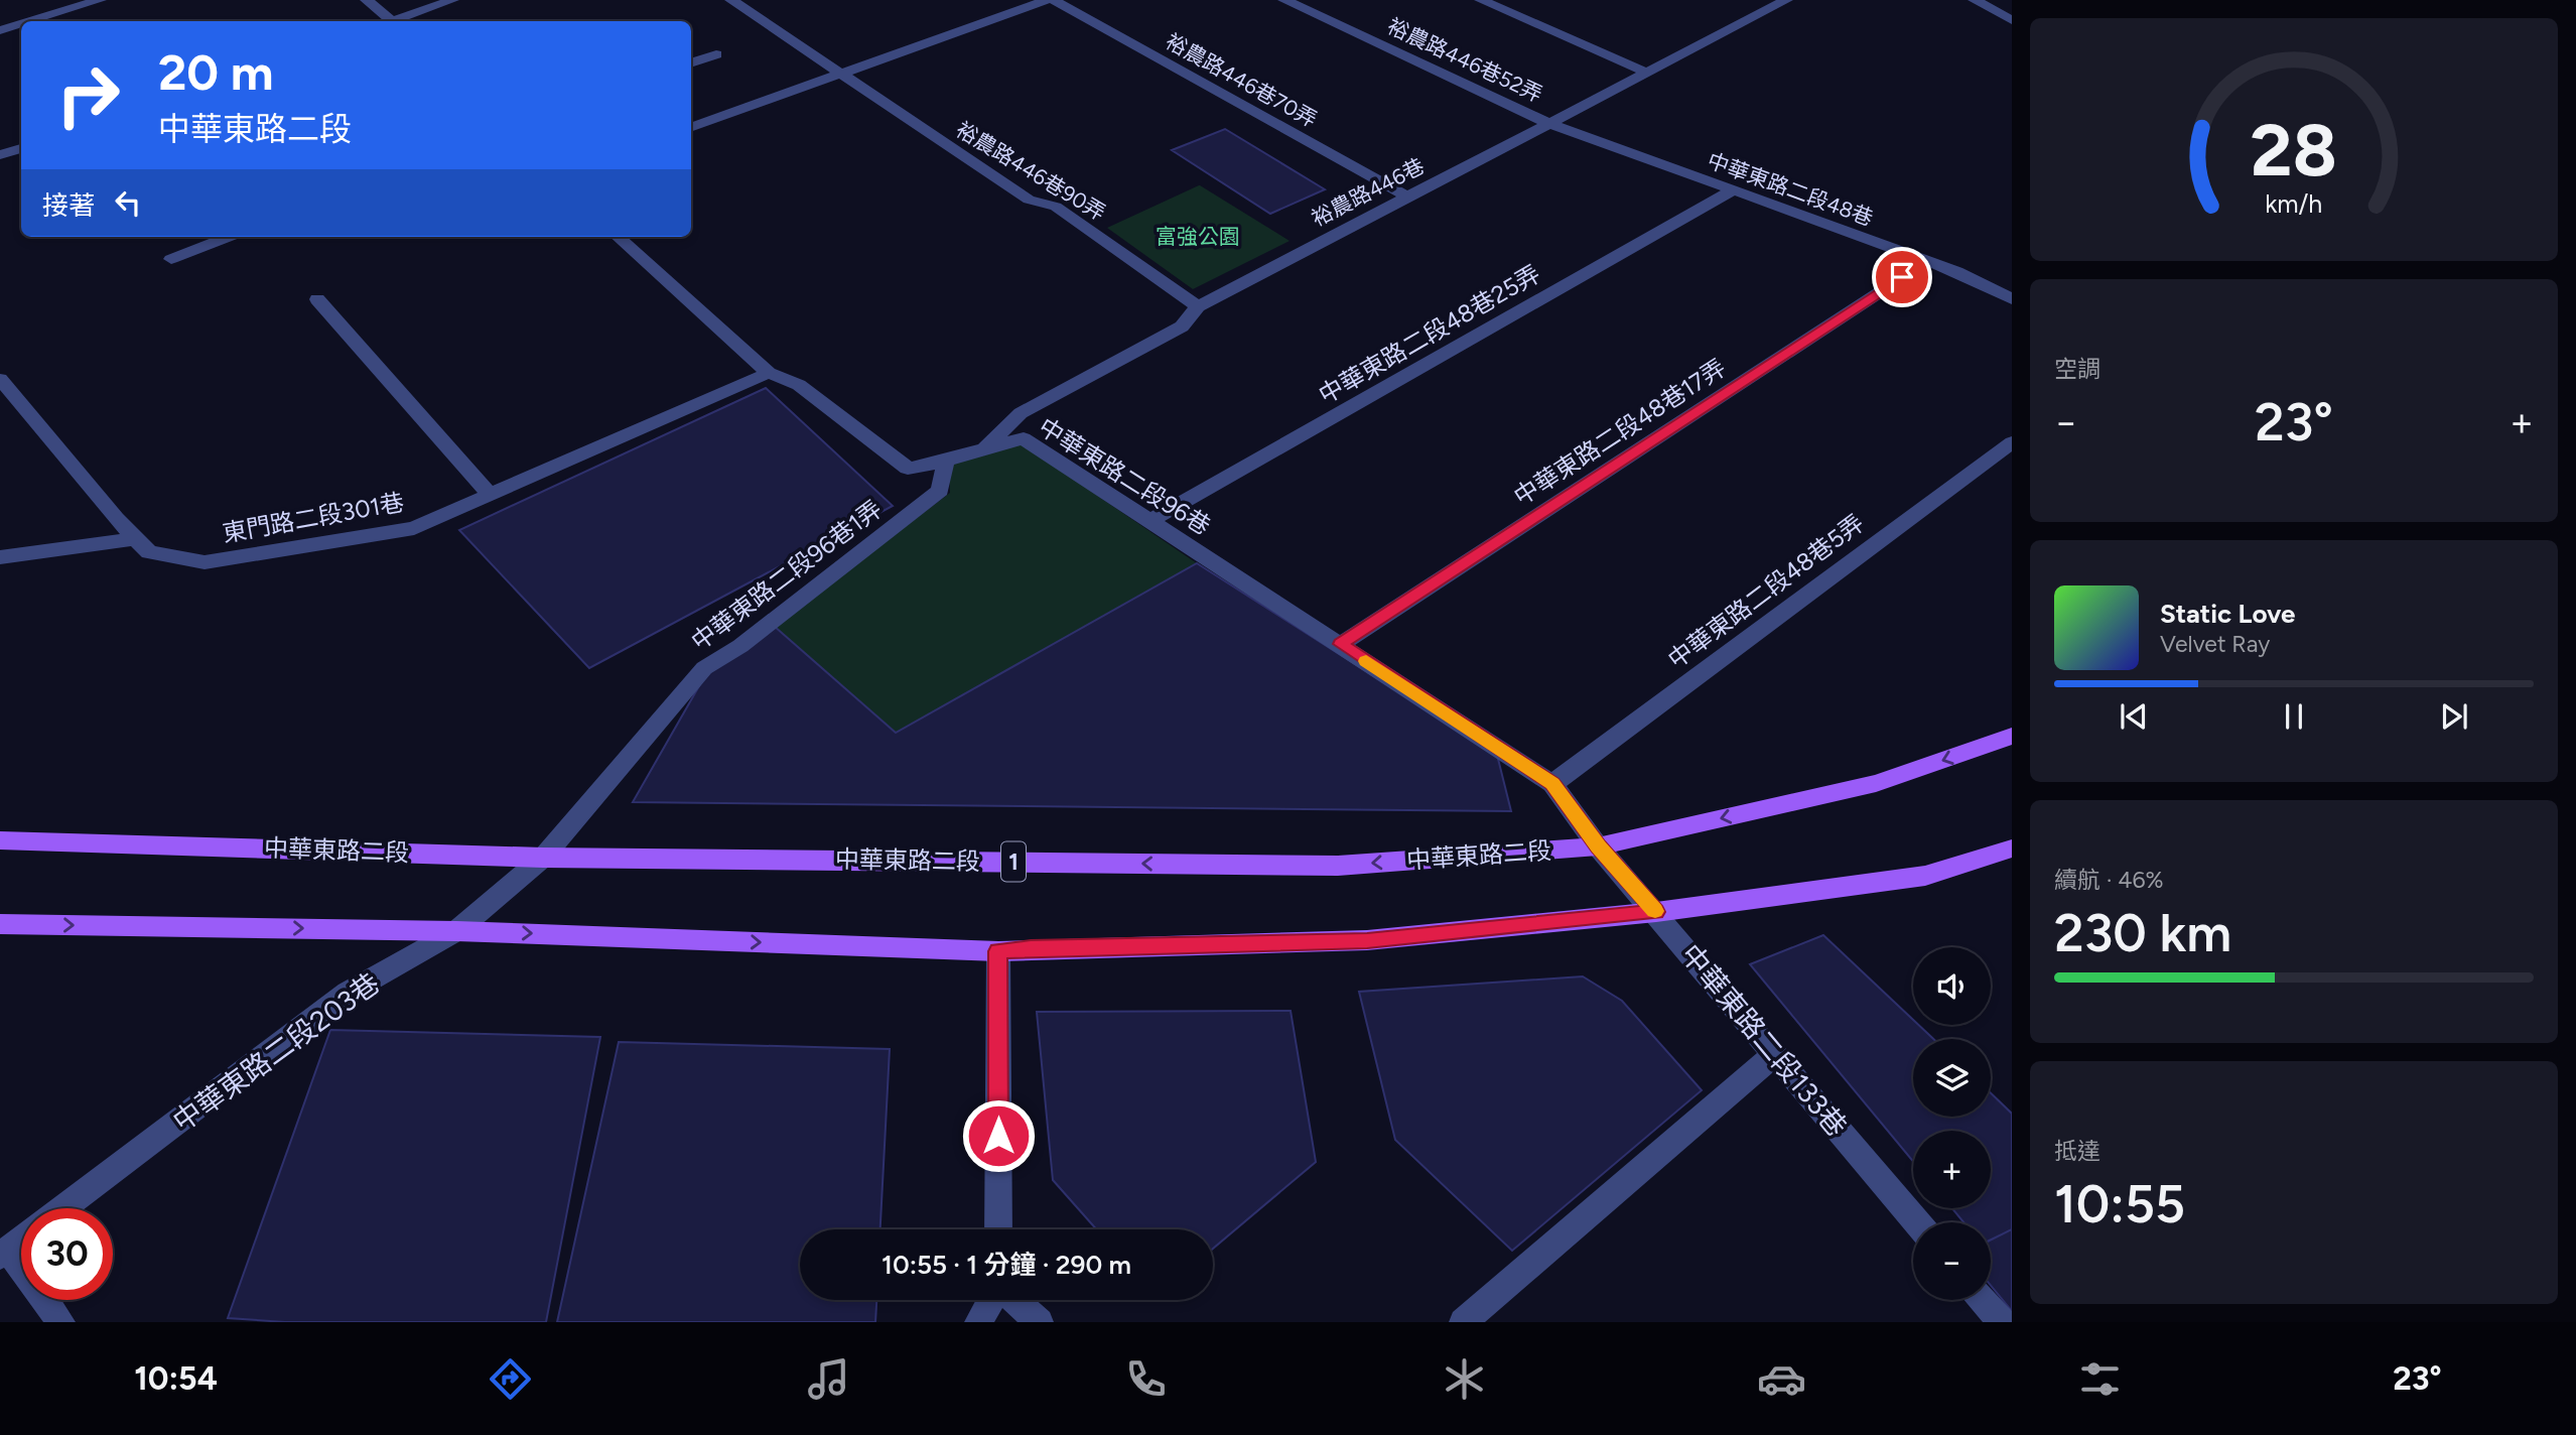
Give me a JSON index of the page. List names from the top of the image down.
{
  "streets": {
    "main road": ["中華東路二段", "1"],
    "street": [
      "裕農路446巷52弄",
      "裕農路446巷70弄",
      "裕農路446巷90弄",
      "中華東路二段48巷",
      "裕農路446巷",
      "中華東路二段48巷25弄",
      "中華東路二段48巷17弄",
      "中華東路二段96巷",
      "東門路二段301巷",
      "中華東路二段96巷1弄",
      "中華東路二段48巷5弄",
      "中華東路二段133巷",
      "中華東路二段203巷"
    ]
  },
  "crossings": [
    ["裕農路446巷52弄", "中華東路二段48巷"],
    ["裕農路446巷52弄", "裕農路446巷"],
    ["裕農路446巷70弄", "裕農路446巷"],
    ["裕農路446巷90弄", "裕農路446巷"],
    ["中華東路二段48巷", "裕農路446巷"],
    ["中華東路二段48巷", "中華東路二段48巷25弄"],
    ["中華東路二段48巷", "中華東路二段48巷17弄"],
    ["裕農路446巷", "中華東路二段96巷"],
    ["中華東路二段48巷25弄", "中華東路二段96巷"],
    ["中華東路二段48巷17弄", "中華東路二段96巷"],
    ["中華東路二段96巷", "東門路二段301巷"],
    ["中華東路二段96巷", "中華東路二段96巷1弄"],
    ["中華東路二段96巷", "中華東路二段48巷5弄"],
    ["中華東路二段96巷", "中華東路二段"],
    ["中華東路二段96巷", "中華東路二段133巷"],
    ["中華東路二段96巷1弄", "中華東路二段"],
    ["中華東路二段96巷1弄", "中華東路二段203巷"],
    ["中華東路二段", "中華東路二段133巷"],
    ["中華東路二段", "中華東路二段203巷"]
  ],
  "parks": ["富強公園"],
  "page": {
    "turn": ["20 m", "中華東路二段"],
    "then": "接著",
    "tile": [
      "空調",
      ["續航 · 46%", "230 km"],
      ["抵達", "10:55"]
    ],
    "heat": ["−", "23°", "+"],
    "song": ["Static Love", "Velvet Ray"],
    "map_buttons": ["+", "−"],
    "limit": "30",
    "trip": "10:55 · 1 分鐘 · 290 m",
    "tabs": ["10:54", "23°"],
    "gauge": ["28", "km/h"]
  }
}
